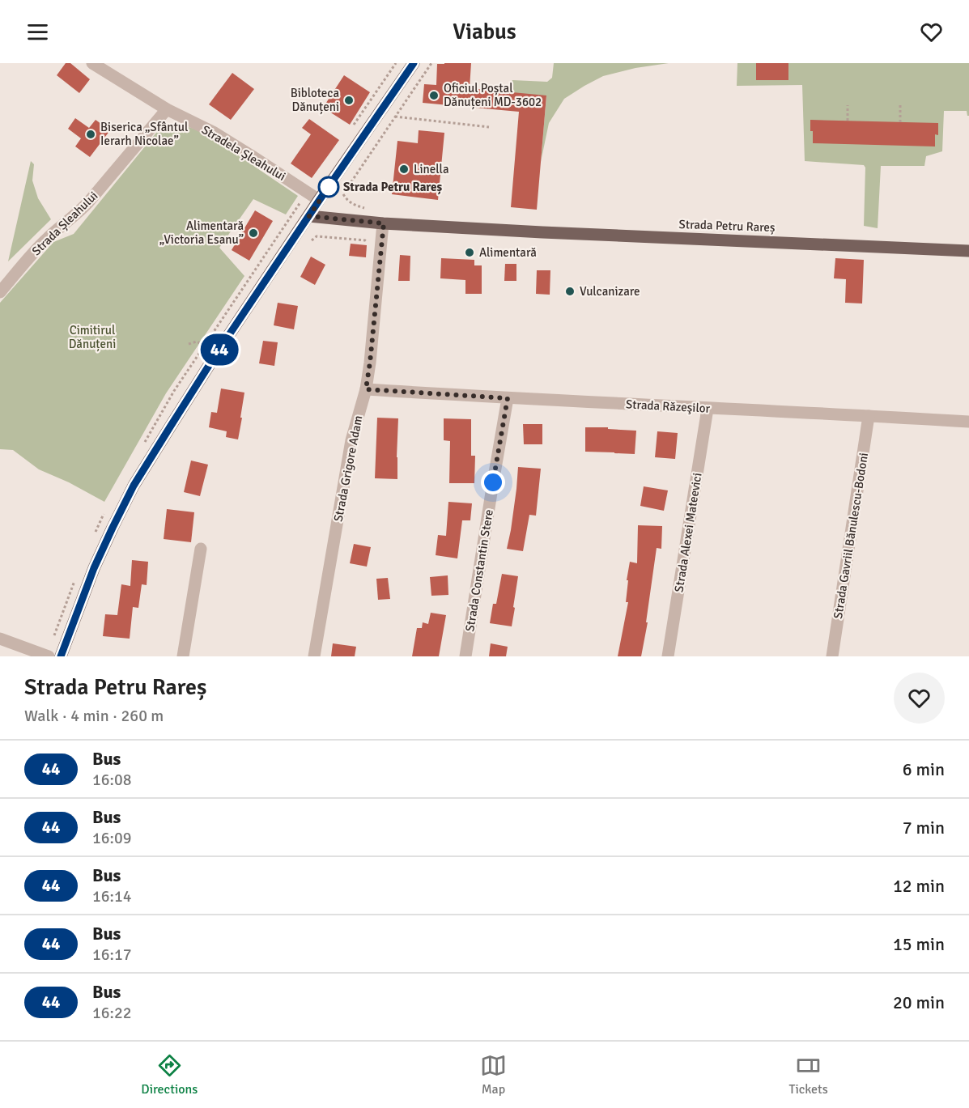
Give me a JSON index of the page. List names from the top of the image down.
{
  "streets": {
    "main road": ["Strada Petru Rareș"],
    "street": [
      "Stradela Șleahului",
      "Strada Șleahului",
      "Strada Răzeşilor",
      "Strada Grigore Adam",
      "Strada Alexei Mateevici",
      "Strada Gavriil Bănulescu-Bodoni",
      "Strada Constantin Stere"
    ]
  },
  "crossings": [
    ["Stradela Șleahului", "Strada Șleahului"],
    ["Strada Petru Rareș", "Strada Grigore Adam"],
    ["Strada Răzeşilor", "Strada Grigore Adam"],
    ["Strada Răzeşilor", "Strada Alexei Mateevici"],
    ["Strada Răzeşilor", "Strada Gavriil Bănulescu-Bodoni"],
    ["Strada Răzeşilor", "Strada Constantin Stere"]
  ],
  "parks": ["Cimitirul Dănuțeni"],
  "places": [
    "Oficiul Poștal Dănuțeni MD-3602",
    "Bibloteca Dănuțeni",
    "Biserica „Sfântul Ierarh Nicolae”",
    "Linella",
    "Strada Petru Rareș",
    "Alimentară „Victoria Esanu”",
    "Alimentară",
    "Vulcanizare"
  ],
  "lines": ["bus line 44"],
  "page": {
    "header": "Viabus",
    "on_map": "44",
    "heading": ["Strada Petru Rareș", "Walk · 4 min · 260 m"],
    "list": [
      {
        "mark": "44",
        "name": "Bus",
        "note": "16:08",
        "value": "6 min"
      },
      {
        "mark": "44",
        "name": "Bus",
        "note": "16:09",
        "value": "7 min"
      },
      {
        "mark": "44",
        "name": "Bus",
        "note": "16:14",
        "value": "12 min"
      },
      {
        "mark": "44",
        "name": "Bus",
        "note": "16:17",
        "value": "15 min"
      },
      {
        "mark": "44",
        "name": "Bus",
        "note": "16:22",
        "value": "20 min"
      }
    ],
    "tabs": ["Directions", "Map", "Tickets"]
  }
}
